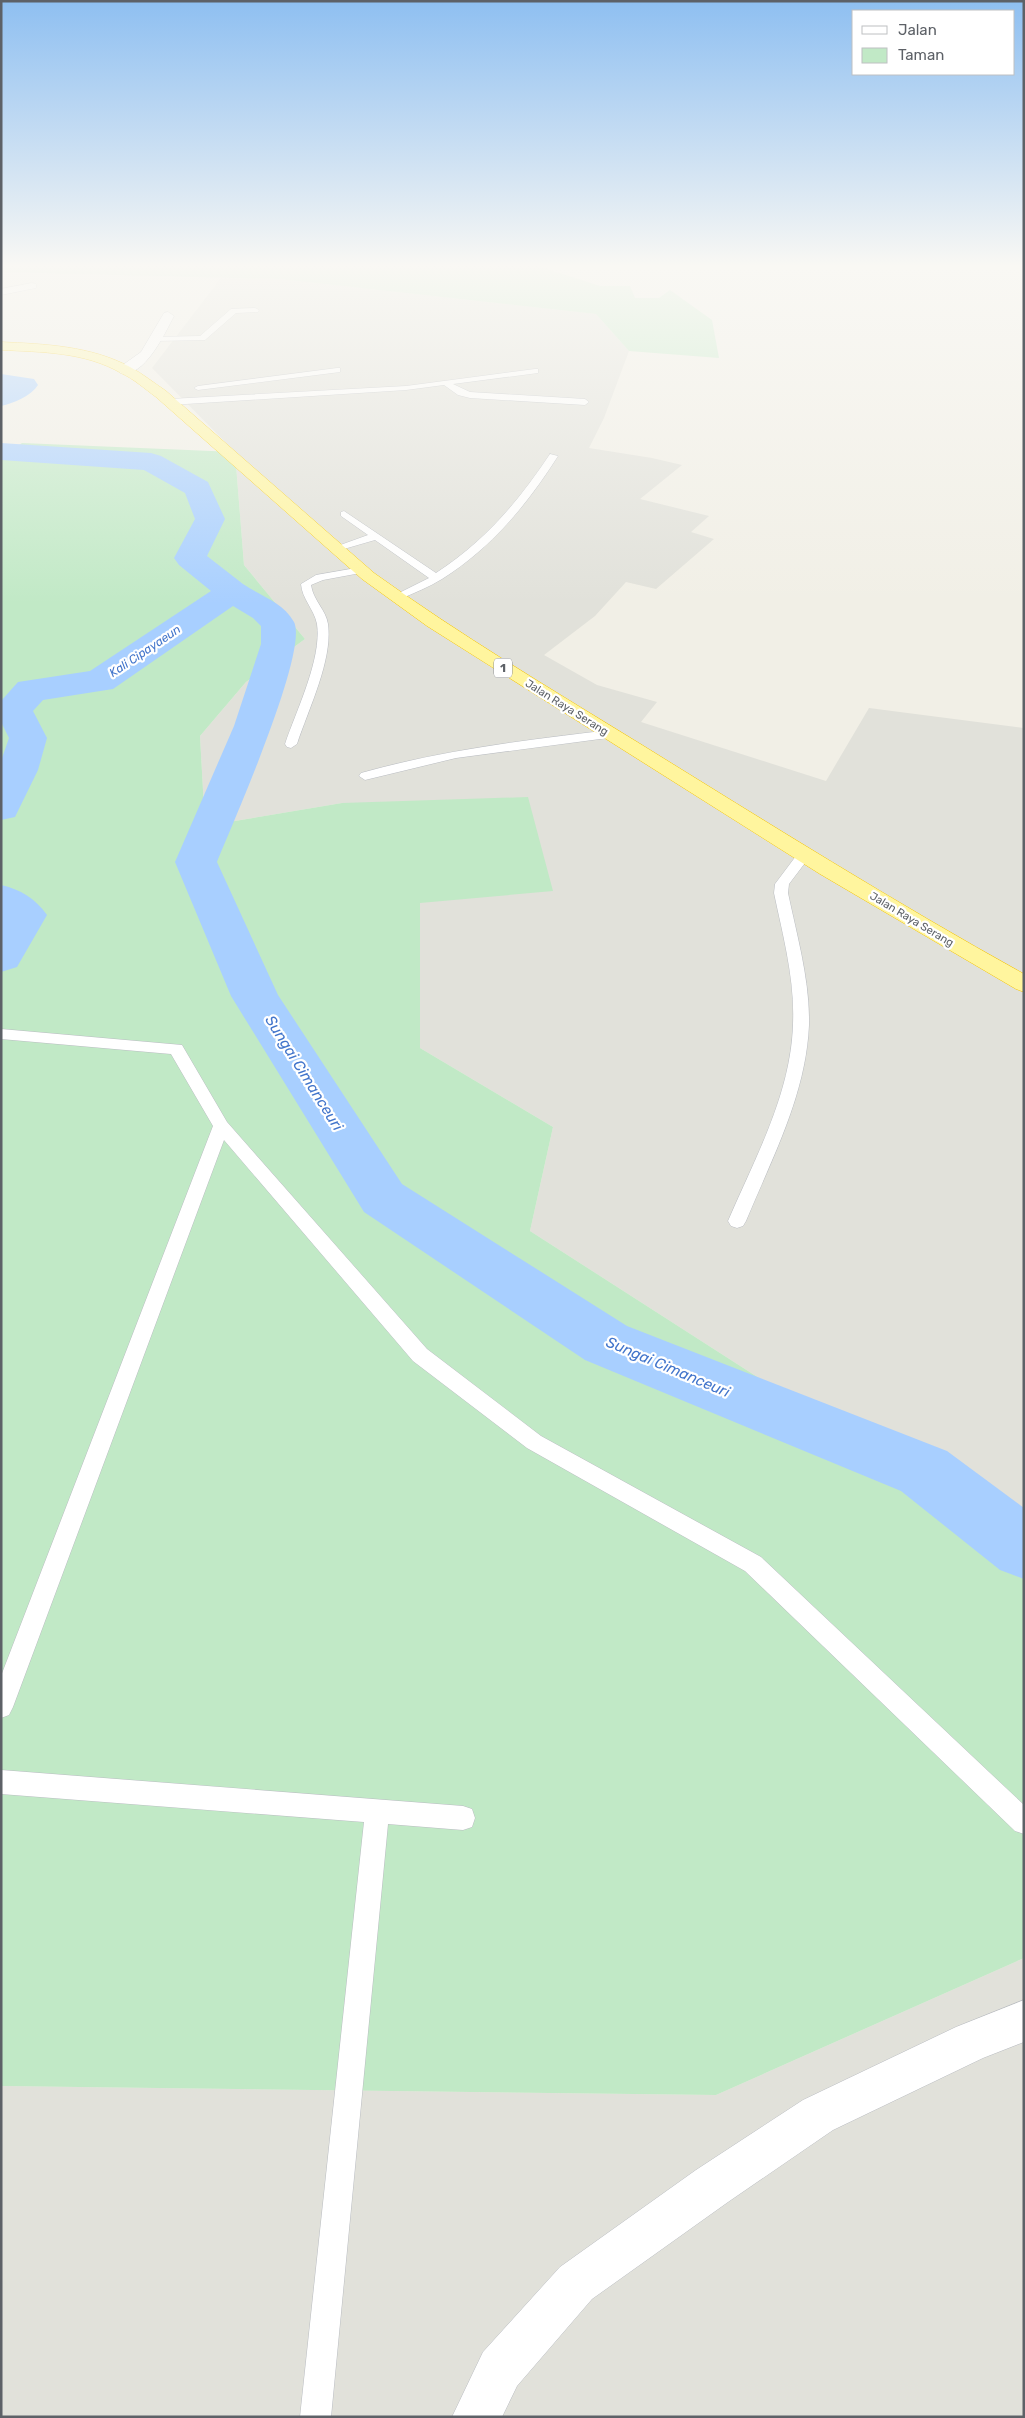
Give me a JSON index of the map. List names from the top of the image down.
{
  "streets": {
    "highway": ["1", "Jalan Raya Serang"]
  },
  "water": ["Kali Cipayaeun", "Sungai Cimanceuri"],
  "legend": ["Jalan", "Taman"]
}
